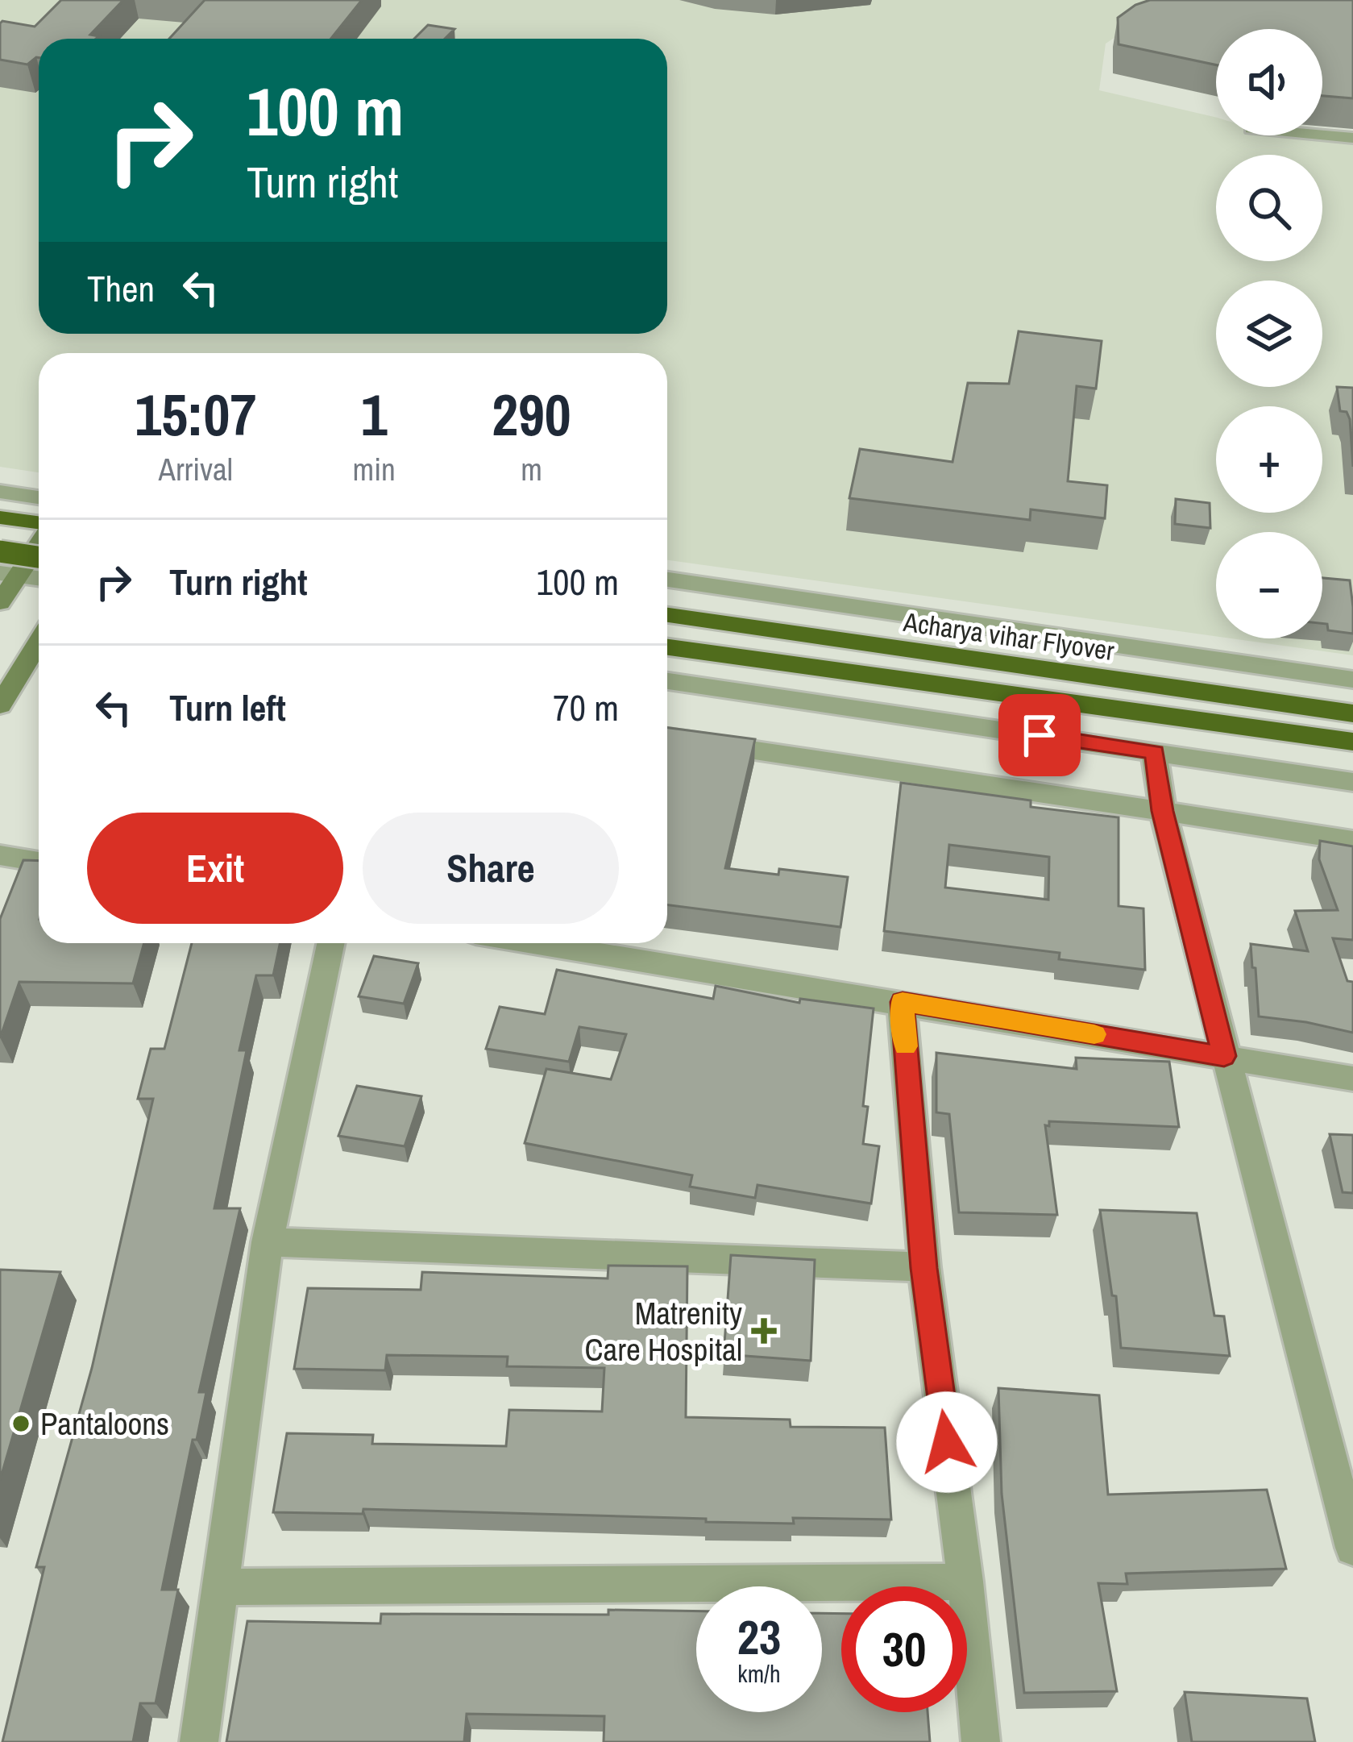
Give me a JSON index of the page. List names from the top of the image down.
{
  "streets": {
    "highway": ["Acharya vihar Flyover"]
  },
  "places": {
    "health": ["Matrenity Care Hospital"],
    "other": ["Pantaloons"]
  },
  "page": {
    "map_buttons": ["+", "−"],
    "turn": ["100 m", "Turn right"],
    "then": "Then",
    "eta": [
      "15:07",
      "Arrival",
      "1",
      "min",
      "290",
      "m"
    ],
    "list": [
      {
        "name": "Turn right",
        "value": "100 m"
      },
      {
        "name": "Turn left",
        "value": "70 m"
      }
    ],
    "buttons": ["Exit", "Share"],
    "speed": "23 km/h",
    "limit": "30"
  }
}
